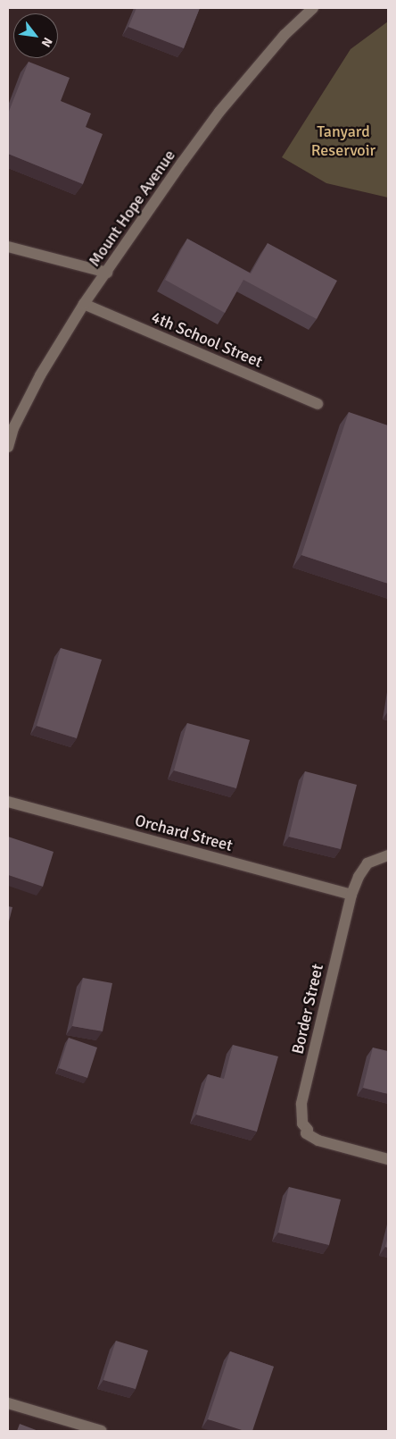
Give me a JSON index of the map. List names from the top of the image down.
{
  "streets": {
    "street": [
      "Mount Hope Avenue",
      "4th School Street",
      "Orchard Street",
      "Border Street"
    ]
  },
  "crossings": [
    ["Mount Hope Avenue", "4th School Street"],
    ["Orchard Street", "Border Street"]
  ],
  "parks": ["Tanyard Reservoir"],
  "north": "bottom right"
}
